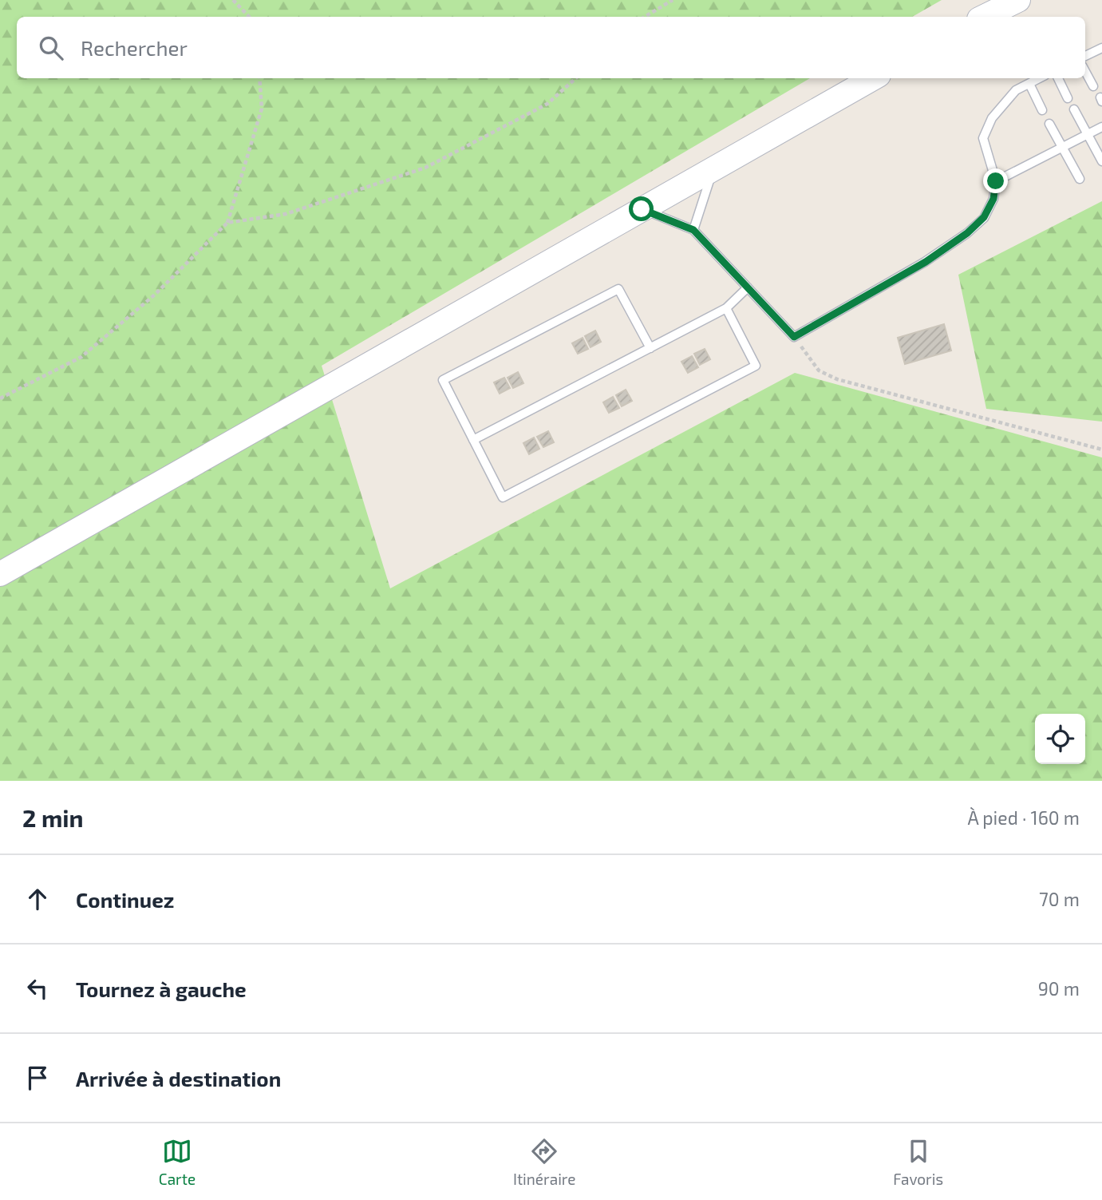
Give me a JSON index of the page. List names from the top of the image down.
{
  "page": {
    "search": "Rechercher",
    "heading": ["2 min", "À pied · 160 m"],
    "list": [
      ["Continuez", "70 m"],
      ["Tournez à gauche", "90 m"],
      "Arrivée à destination"
    ],
    "nav": ["Carte", "Itinéraire", "Favoris"]
  }
}
